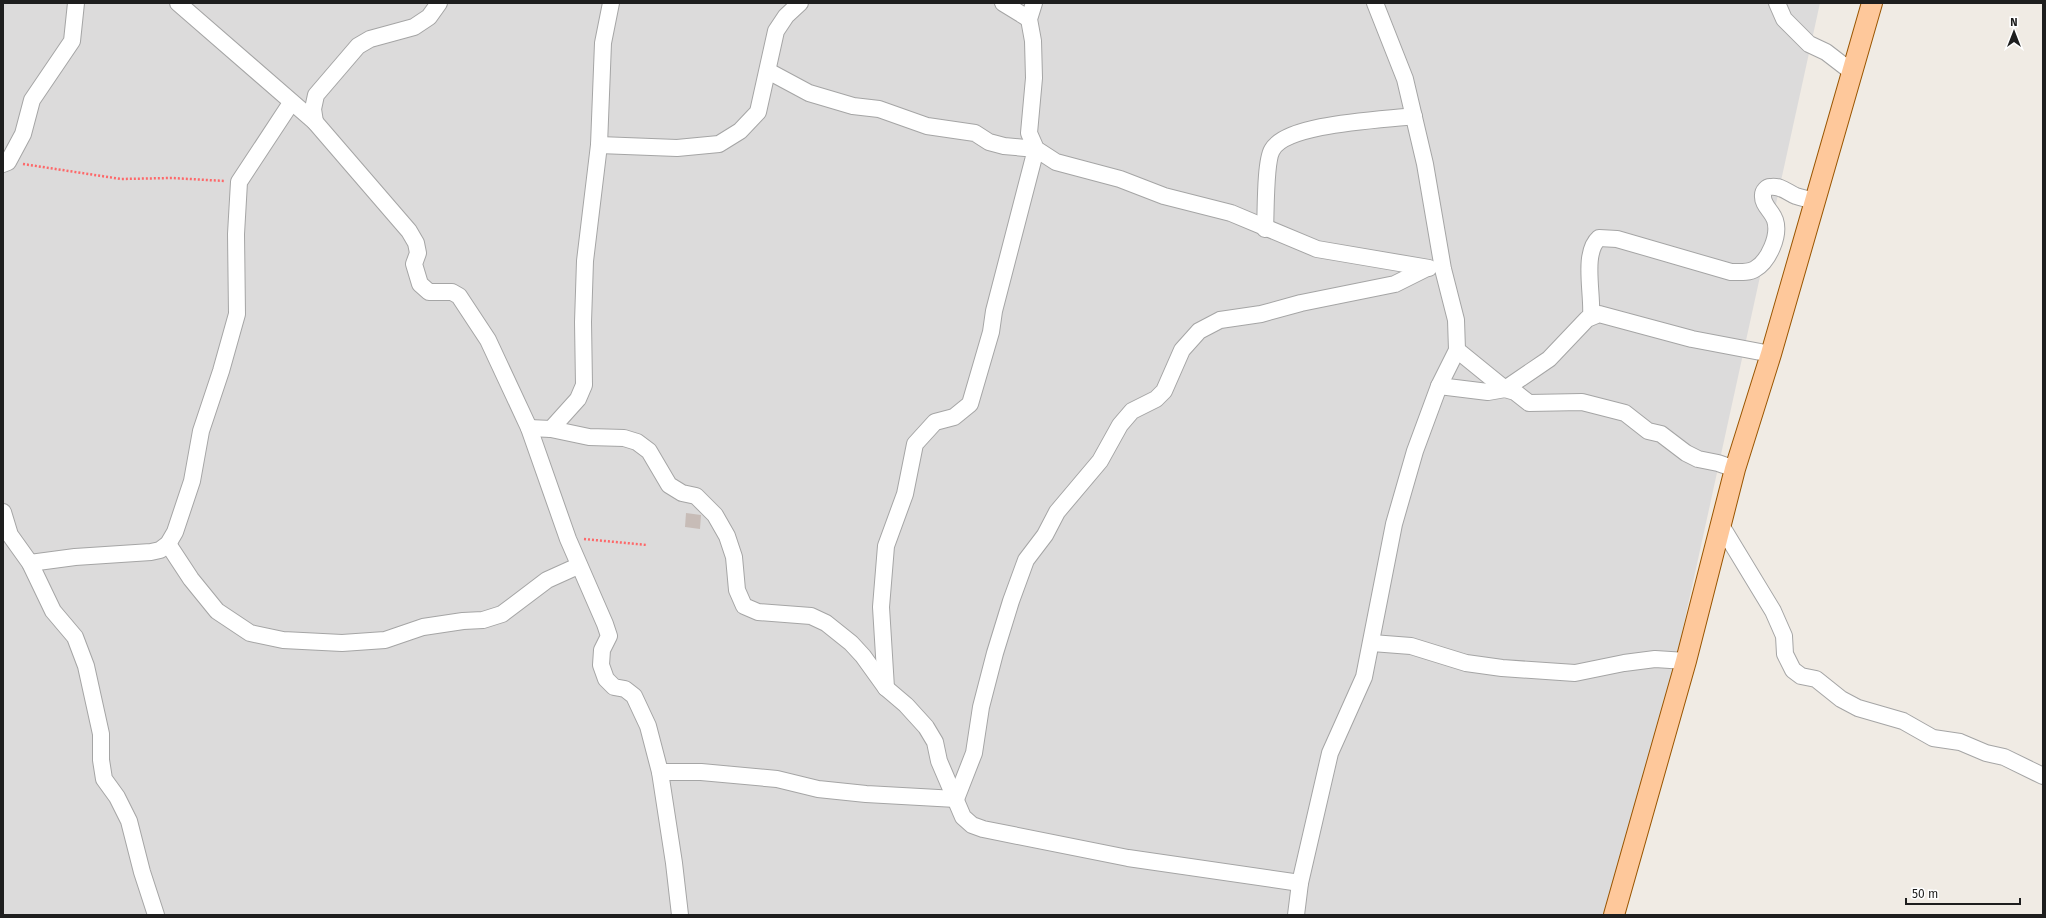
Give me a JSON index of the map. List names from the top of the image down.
{
  "scale_bar": "50 m",
  "north": "top"
}
